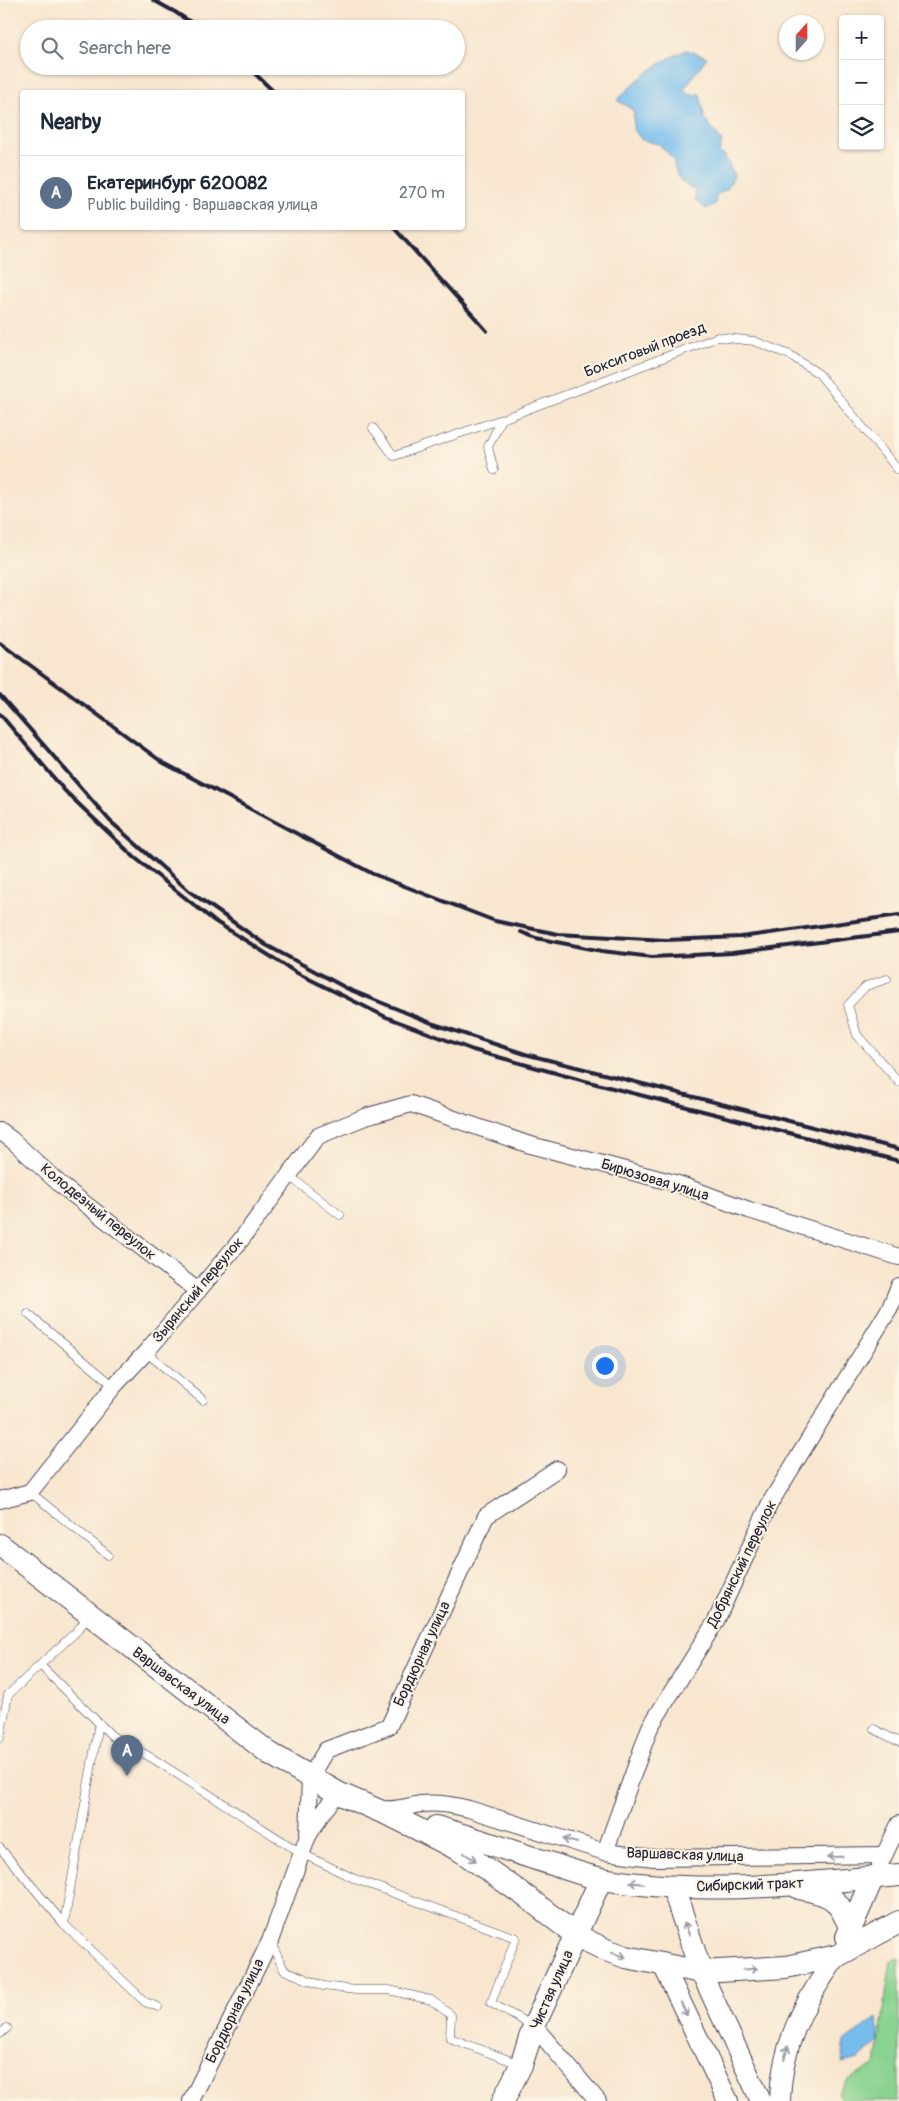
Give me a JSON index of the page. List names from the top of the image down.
{
  "streets": {
    "main road": ["Варшавская улица", "Сибирский тракт", "Чистая улица"],
    "street": [
      "Бирюзовая улица",
      "Колодезный переулок",
      "Зырянский переулок",
      "Добрянский переулок",
      "Бордюрная улица"
    ],
    "lane": ["Бокситовый проезд"]
  },
  "crossings": [
    ["Бирюзовая улица", "Зырянский переулок"],
    ["Колодезный переулок", "Зырянский переулок"],
    ["Добрянский переулок", "Варшавская улица"],
    ["Бордюрная улица", "Варшавская улица"],
    ["Варшавская улица", "Сибирский тракт"],
    ["Варшавская улица", "Чистая улица"],
    ["Сибирский тракт", "Чистая улица"]
  ],
  "north": "top",
  "page": {
    "map_buttons": ["+", "−"],
    "search": "Search here",
    "heading": "Nearby",
    "list": [
      {
        "mark": "A",
        "name": "Екатеринбург 620082",
        "note": "Public building · Варшавская улица",
        "value": "270 m"
      }
    ],
    "pins": "A"
  }
}
